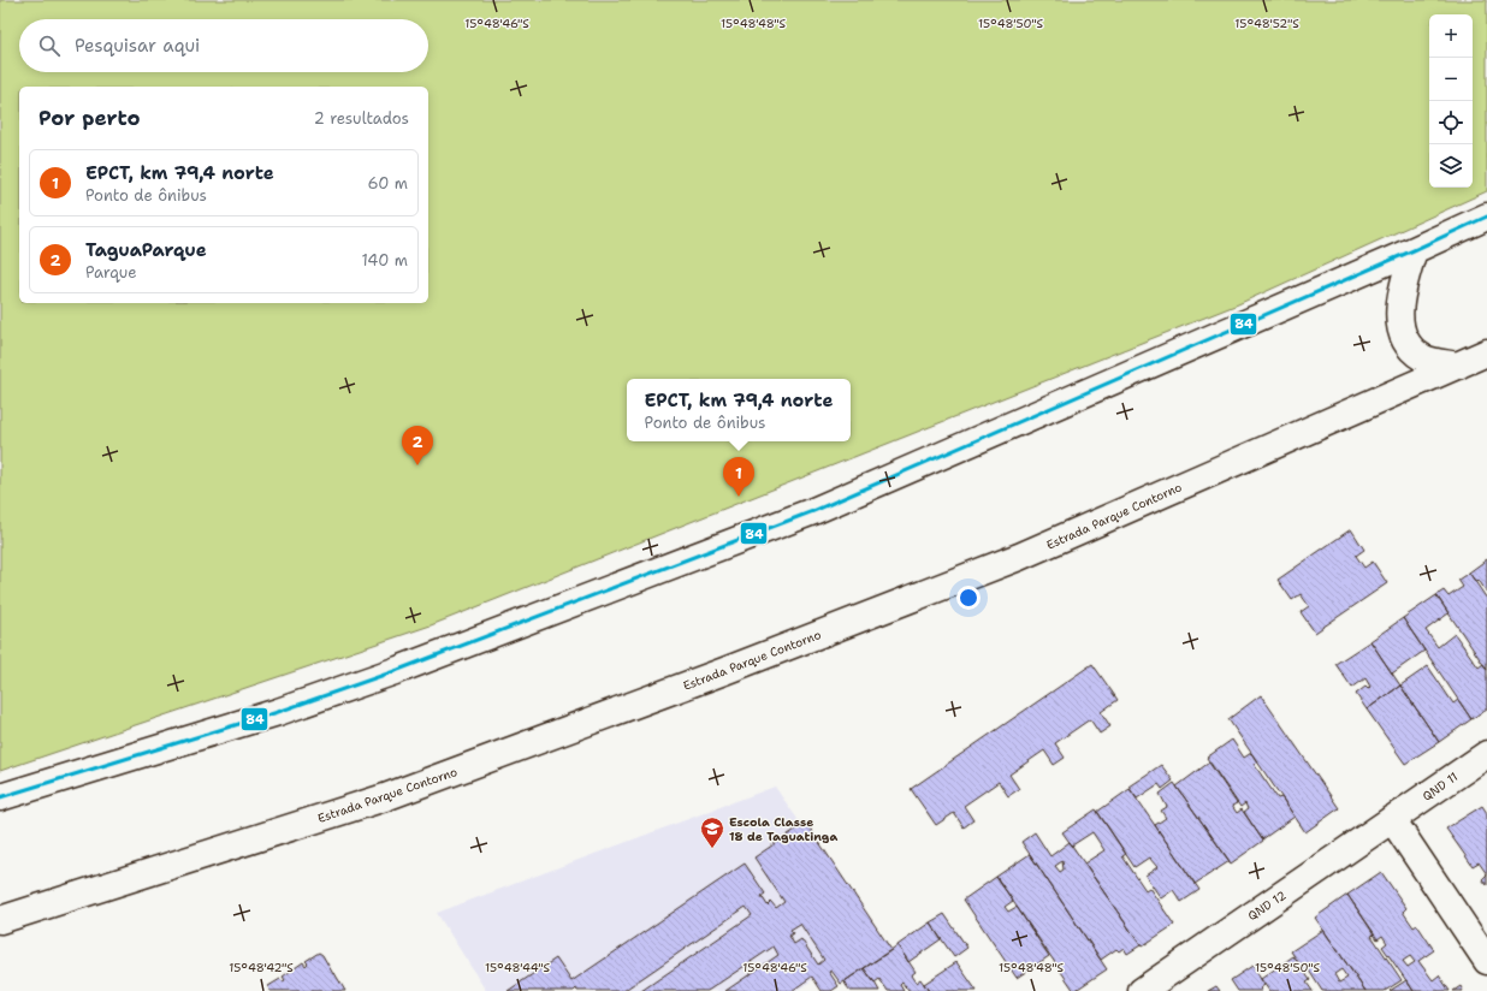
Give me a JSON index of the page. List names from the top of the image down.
{
  "streets": {
    "main road": ["Estrada Parque Contorno", "QND 11", "QND 12"]
  },
  "crossings": [
    ["QND 11", "QND 12"]
  ],
  "places": {
    "school or university": ["Escola Classe 18 de Taguatinga"]
  },
  "lines": ["transit line 84"],
  "page": {
    "map_buttons": ["+", "−"],
    "search": "Pesquisar aqui",
    "heading": ["Por perto", "2 resultados"],
    "list": [
      {
        "mark": "1",
        "name": "EPCT, km 79,4 norte",
        "note": "Ponto de ônibus",
        "value": "60 m"
      },
      {
        "mark": "2",
        "name": "TaguaParque",
        "note": "Parque",
        "value": "140 m"
      }
    ],
    "popup": ["EPCT, km 79,4 norte", "Ponto de ônibus"],
    "pins": ["2", "1"]
  },
  "coordinates": [
    "15°48'46\"S",
    "15°48'48\"S",
    "15°48'50\"S",
    "15°48'52\"S",
    "15°48'42\"S",
    "15°48'44\"S"
  ]
}
